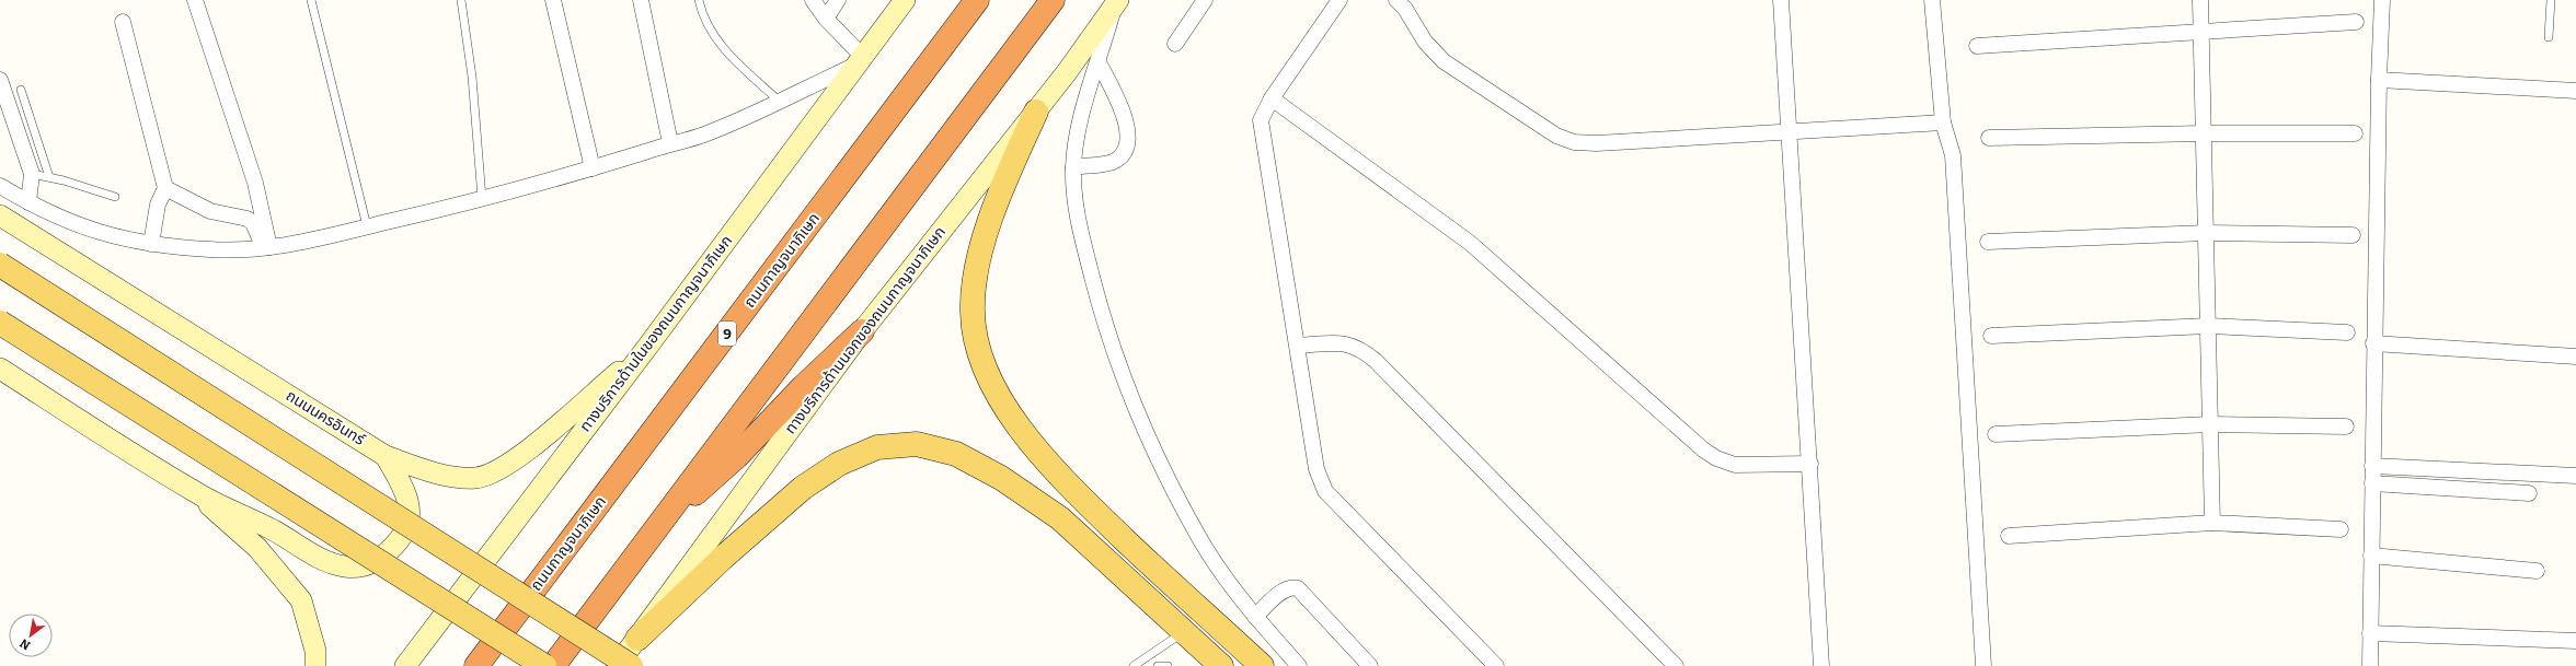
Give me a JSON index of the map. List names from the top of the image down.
{
  "streets": {
    "highway": ["ถนนกาญจนาภิเษก", "9"],
    "main road": ["ทางบริการด้านนอกของถนนกาญจนาภิเษก", "ทางบริการด้านในของถนนกาญจนาภิเษก", "ถนนนครอินทร์"]
  },
  "crossings": [
    ["ทางบริการด้านในของถนนกาญจนาภิเษก", "ถนนนครอินทร์"]
  ],
  "north": "bottom left"
}
